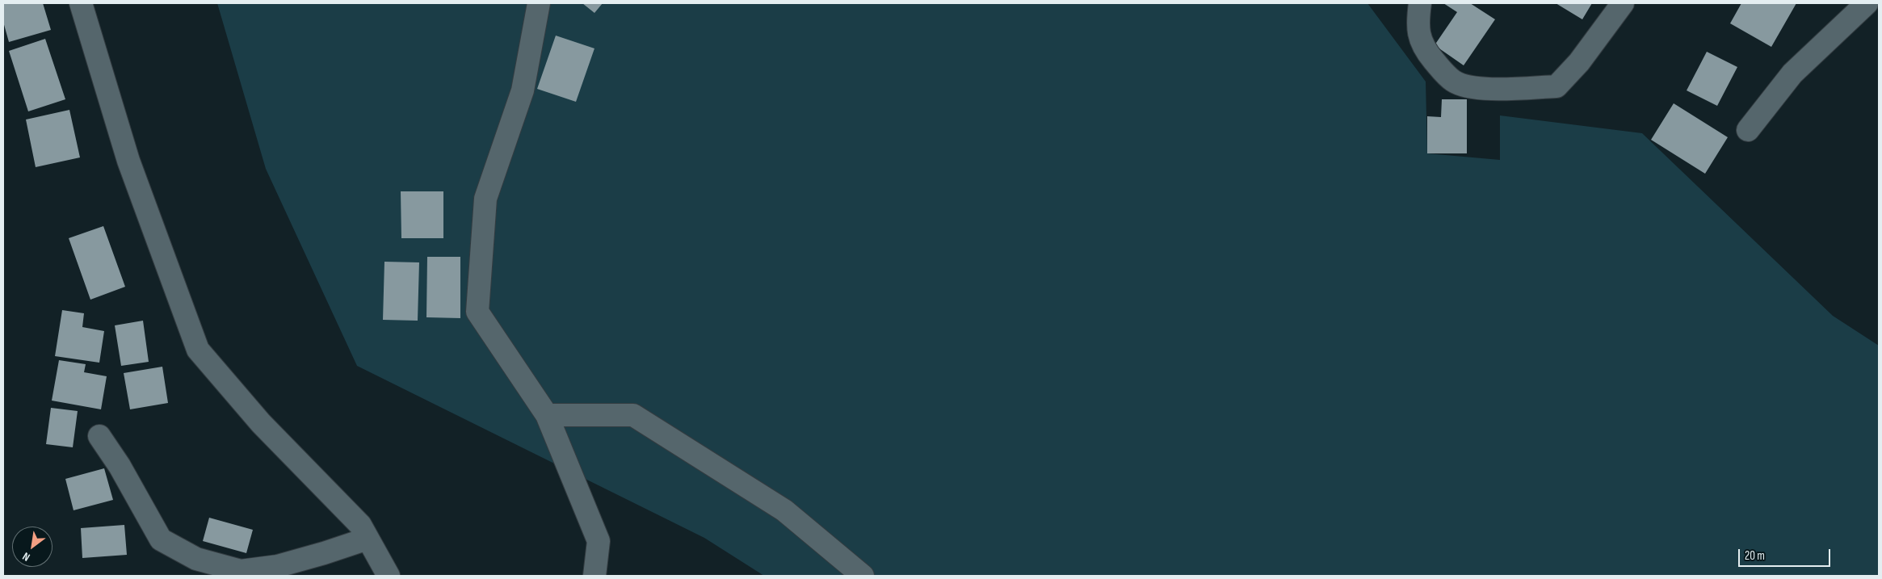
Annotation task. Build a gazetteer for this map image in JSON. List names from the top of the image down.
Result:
{
  "scale_bar": "20 m",
  "north": "bottom left"
}
